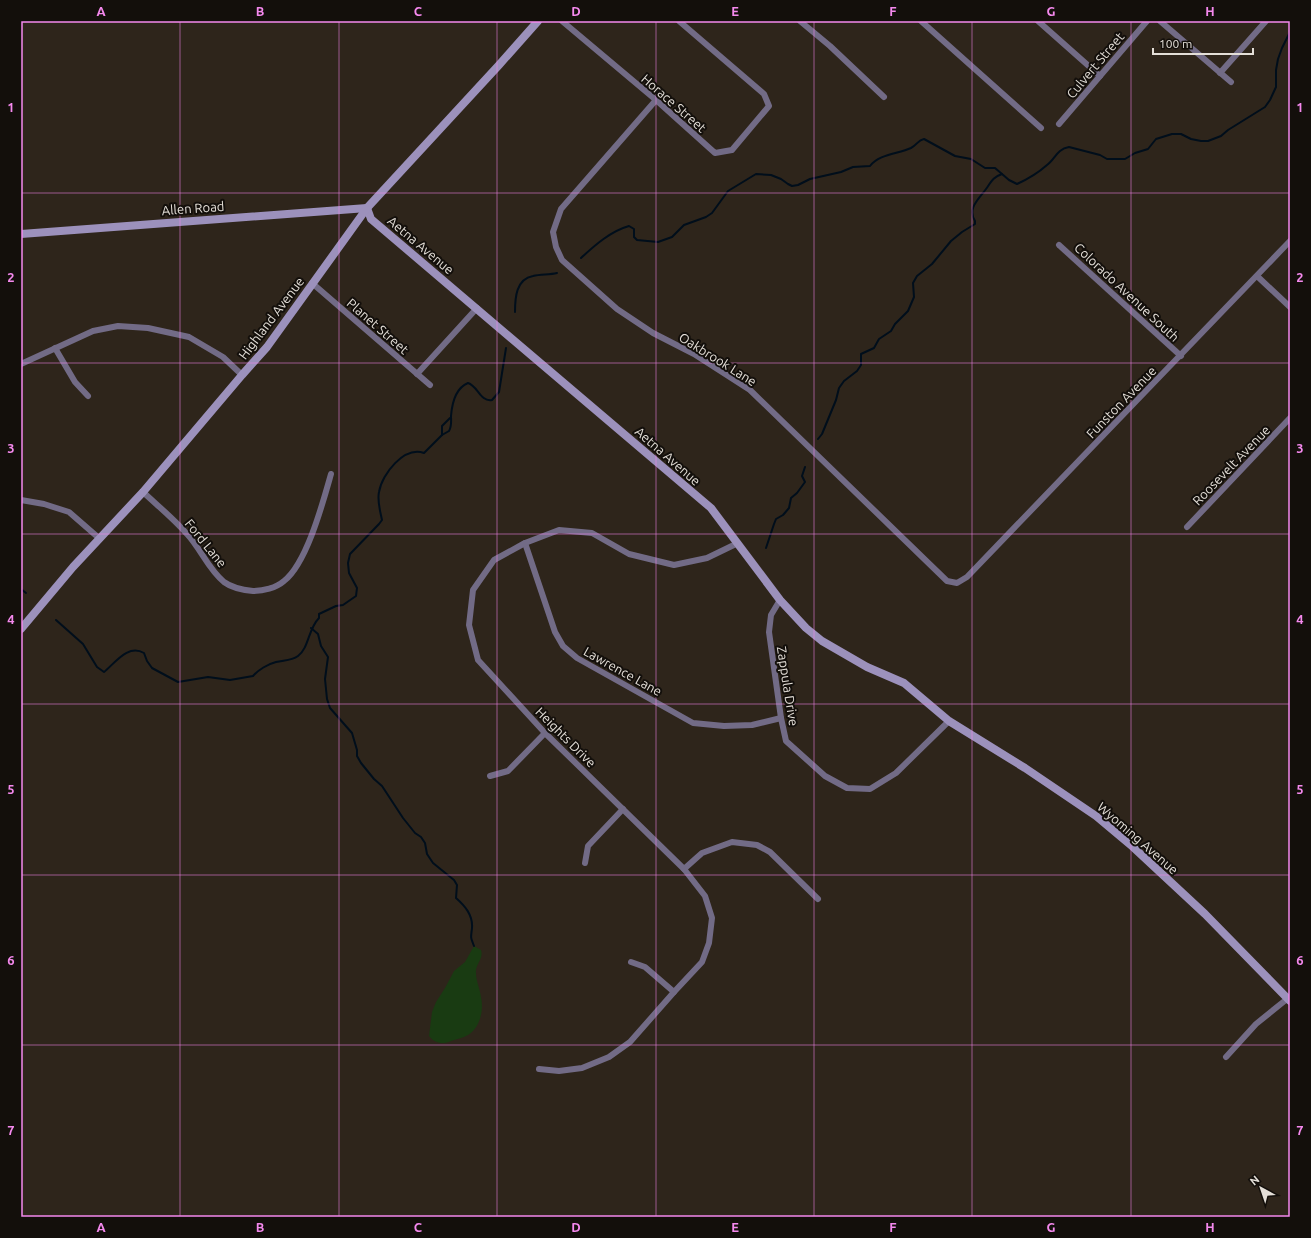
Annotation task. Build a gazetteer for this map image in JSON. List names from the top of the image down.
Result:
{
  "streets": {
    "street": [
      "Culvert Street",
      "Horace Street",
      "Allen Road",
      "Aetna Avenue",
      "Colorado Avenue South",
      "Highland Avenue",
      "Planet Street",
      "Oakbrook Lane",
      "Funston Avenue",
      "Roosevelt Avenue",
      "Ford Lane",
      "Lawrence Lane",
      "Zappula Drive",
      "Heights Drive",
      "Wyoming Avenue"
    ]
  },
  "crossings": [
    ["Horace Street", "Oakbrook Lane"],
    ["Allen Road", "Aetna Avenue"],
    ["Allen Road", "Highland Avenue"],
    ["Aetna Avenue", "Highland Avenue"],
    ["Aetna Avenue", "Zappula Drive"],
    ["Aetna Avenue", "Heights Drive"],
    ["Aetna Avenue", "Wyoming Avenue"],
    ["Colorado Avenue South", "Funston Avenue"],
    ["Highland Avenue", "Planet Street"],
    ["Highland Avenue", "Ford Lane"],
    ["Oakbrook Lane", "Funston Avenue"],
    ["Lawrence Lane", "Zappula Drive"],
    ["Lawrence Lane", "Heights Drive"],
    ["Zappula Drive", "Wyoming Avenue"]
  ],
  "scale_bar": "100 m",
  "north": "top left",
  "grid": {
    "columns": [
      "A",
      "B",
      "C",
      "D",
      "E",
      "F",
      "G",
      "H"
    ],
    "rows": [
      "1",
      "2",
      "3",
      "4",
      "5",
      "6",
      "7"
    ]
  }
}
